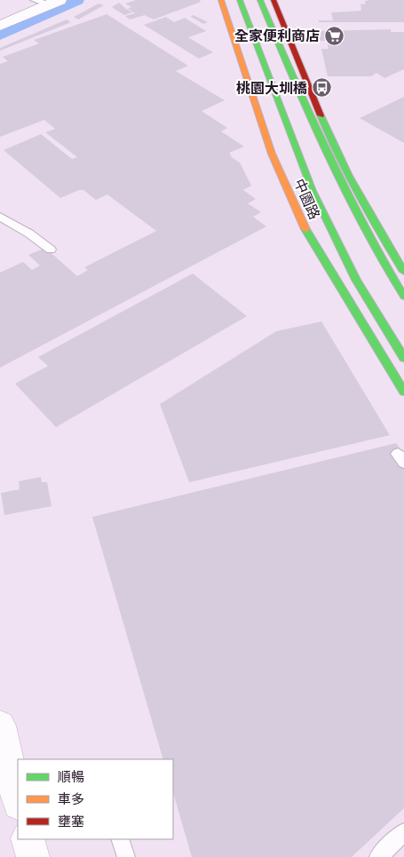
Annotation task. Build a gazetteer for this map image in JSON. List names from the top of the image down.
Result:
{
  "streets": {
    "main road": ["中園路"]
  },
  "places": {
    "supermarket": ["全家便利商店"],
    "bus stop": ["桃園大圳橋"]
  },
  "legend": ["順暢", "車多", "壅塞"]
}
